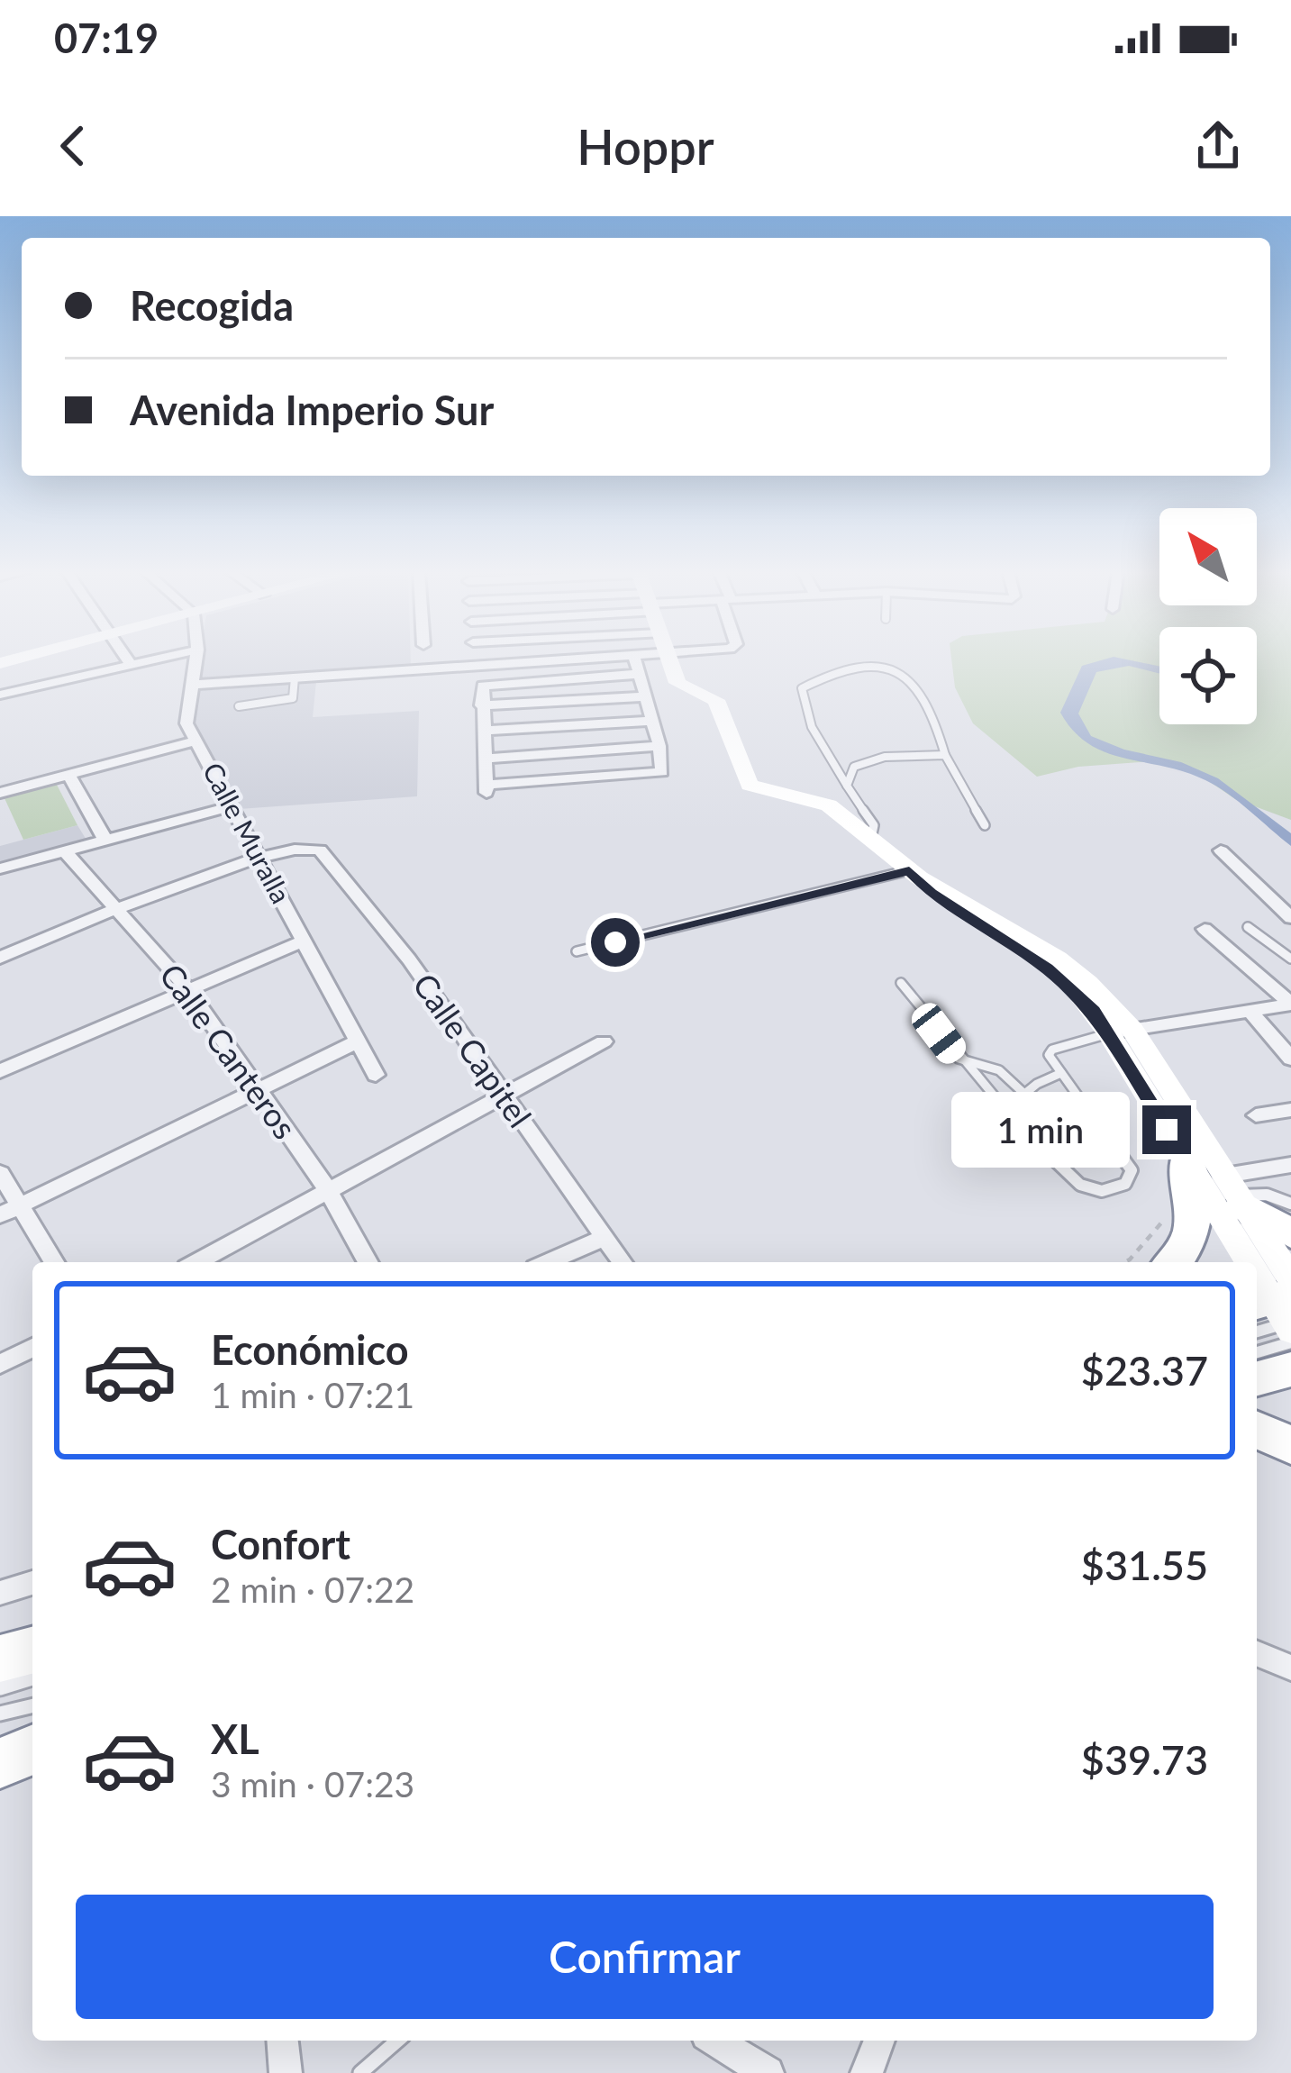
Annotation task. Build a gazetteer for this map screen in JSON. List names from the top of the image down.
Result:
{
  "streets": {
    "street": ["Calle Muralla", "Calle Capitel", "Calle Canteros"]
  },
  "crossings": [
    ["Calle Muralla", "Calle Capitel"]
  ],
  "north": "top left",
  "page": {
    "status": "07:19",
    "header": "Hoppr",
    "banner": ["Recogida", "Avenida Imperio Sur"],
    "bubble": "1 min",
    "list": [
      {
        "name": "Económico",
        "note": "1 min · 07:21",
        "value": "$23.37"
      },
      {
        "name": "Confort",
        "note": "2 min · 07:22",
        "value": "$31.55"
      },
      {
        "name": "XL",
        "note": "3 min · 07:23",
        "value": "$39.73"
      }
    ],
    "buttons": "Confirmar"
  }
}
